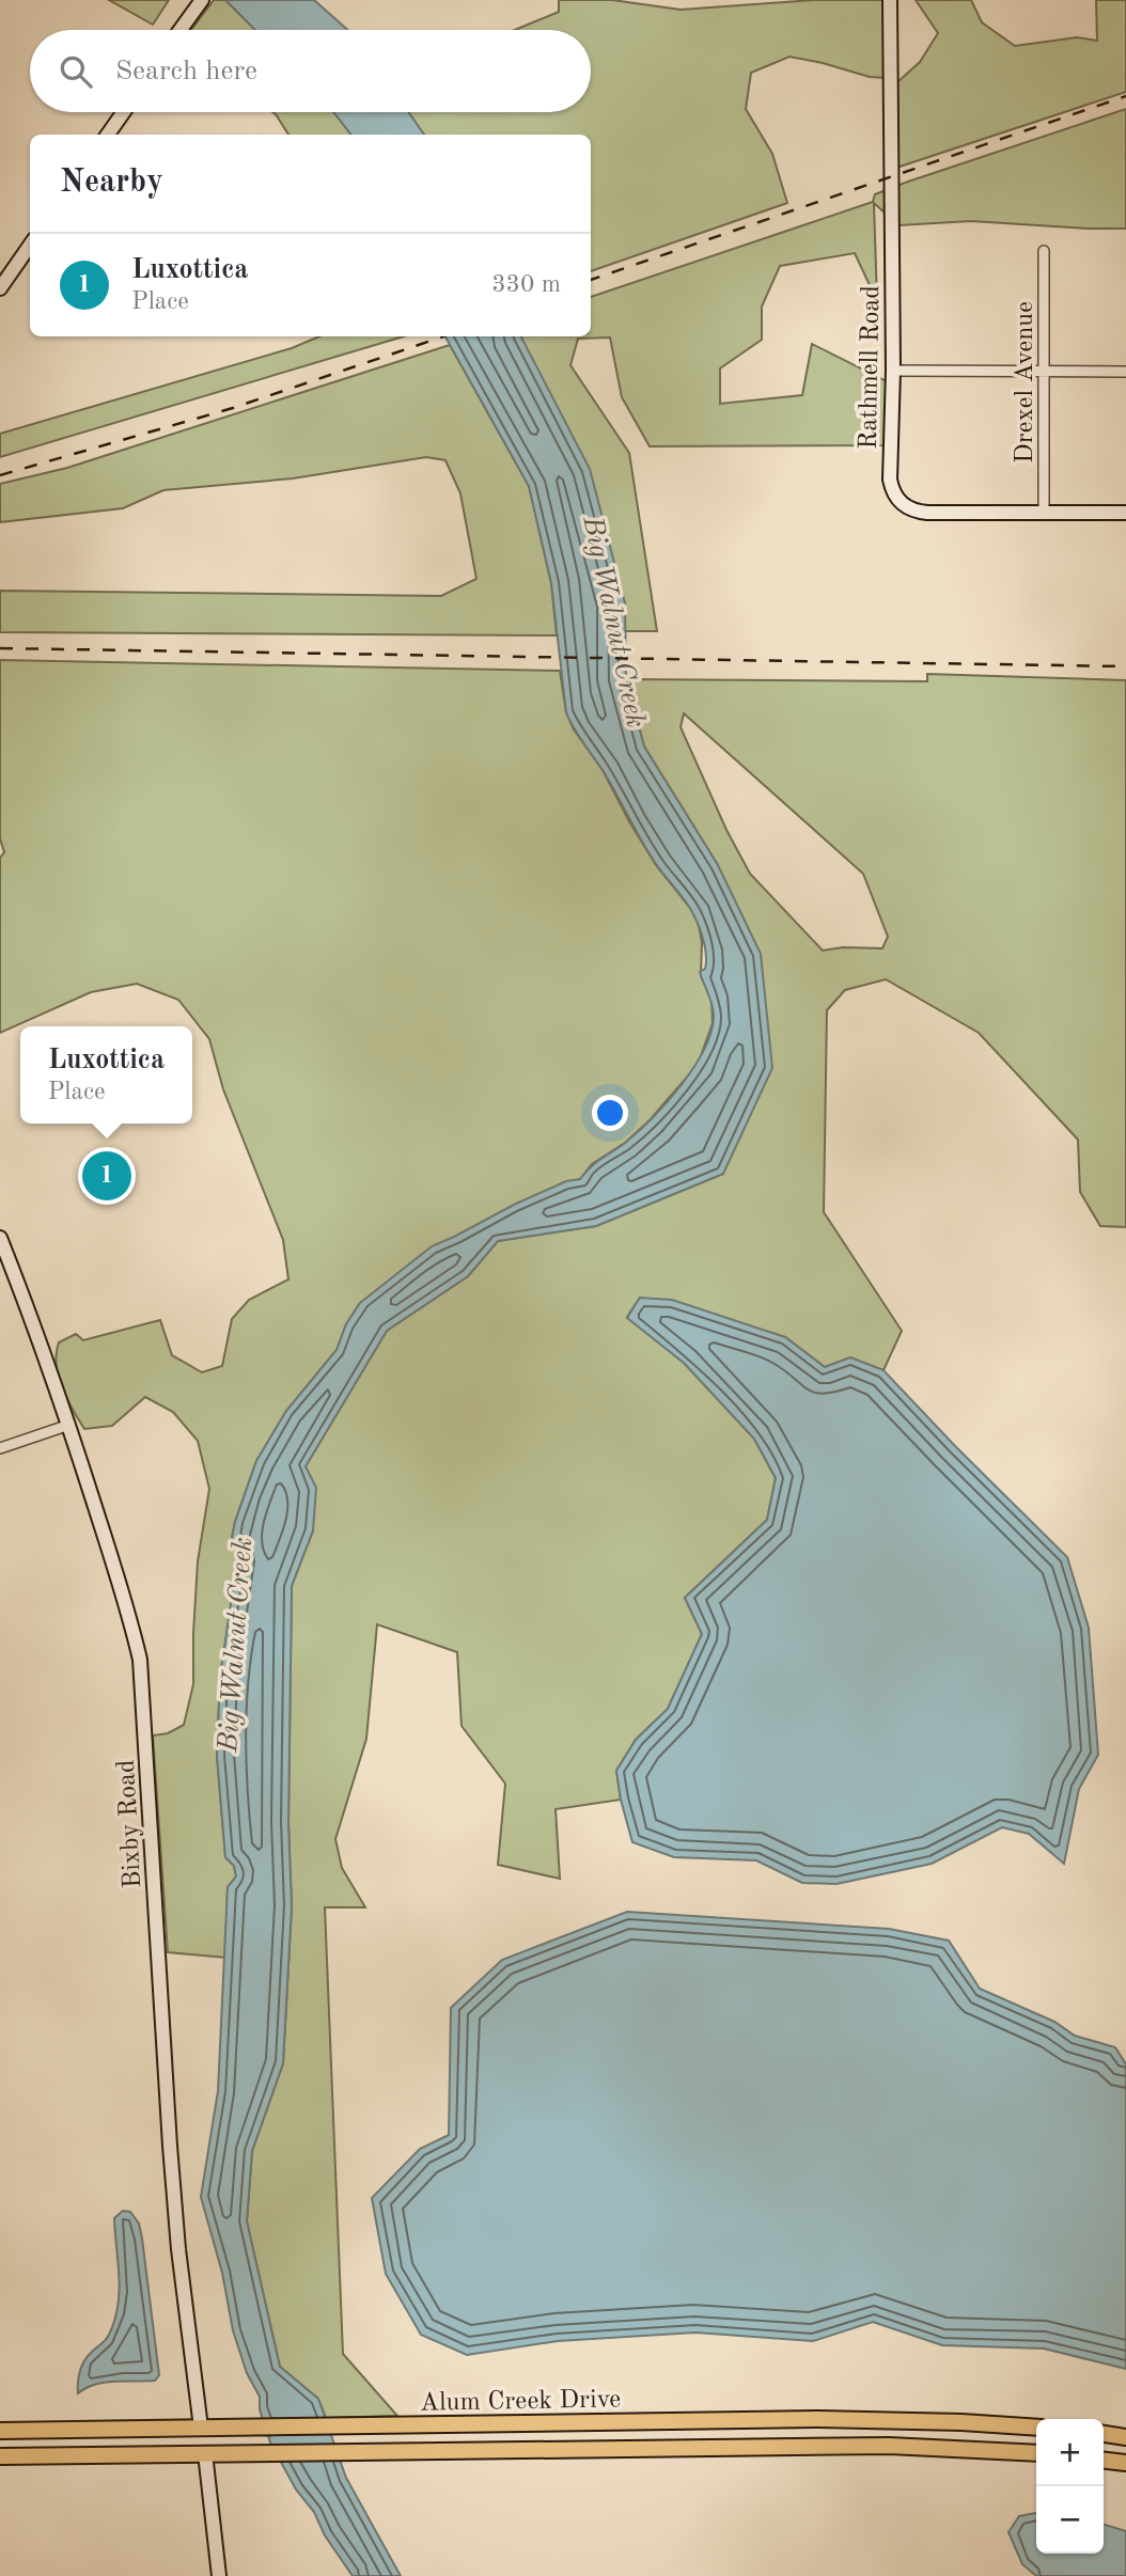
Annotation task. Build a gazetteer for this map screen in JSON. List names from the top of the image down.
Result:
{
  "streets": {
    "main road": ["Alum Creek Drive"],
    "street": ["Rathmell Road", "Drexel Avenue", "Bixby Road"]
  },
  "crossings": [
    ["Rathmell Road", "Drexel Avenue"],
    ["Bixby Road", "Alum Creek Drive"]
  ],
  "water": ["Big Walnut Creek"],
  "page": {
    "search": "Search here",
    "heading": "Nearby",
    "list": [
      {
        "mark": "1",
        "name": "Luxottica",
        "note": "Place",
        "value": "330 m"
      }
    ],
    "popup": ["Luxottica", "Place"],
    "pins": "1",
    "map_buttons": ["+", "−"]
  }
}
